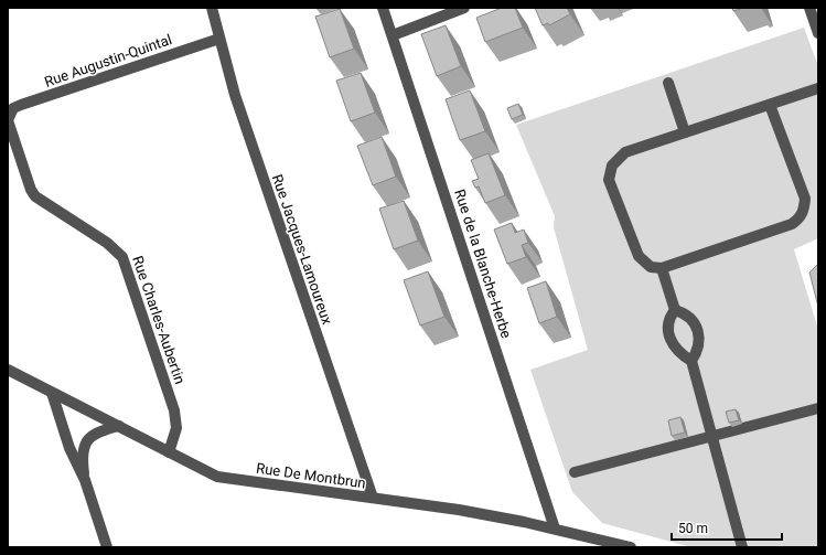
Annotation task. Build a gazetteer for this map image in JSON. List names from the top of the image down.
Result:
{
  "streets": {
    "street": [
      "Rue Augustin-Quintal",
      "Rue Jacques-Lamoureux",
      "Rue de la Blanche-Herbe",
      "Rue Charles-Aubertin",
      "Rue De Montbrun"
    ]
  },
  "crossings": [
    ["Rue Augustin-Quintal", "Rue Jacques-Lamoureux"],
    ["Rue Augustin-Quintal", "Rue Charles-Aubertin"],
    ["Rue Jacques-Lamoureux", "Rue De Montbrun"],
    ["Rue de la Blanche-Herbe", "Rue De Montbrun"],
    ["Rue Charles-Aubertin", "Rue De Montbrun"]
  ],
  "scale_bar": "50 m"
}
